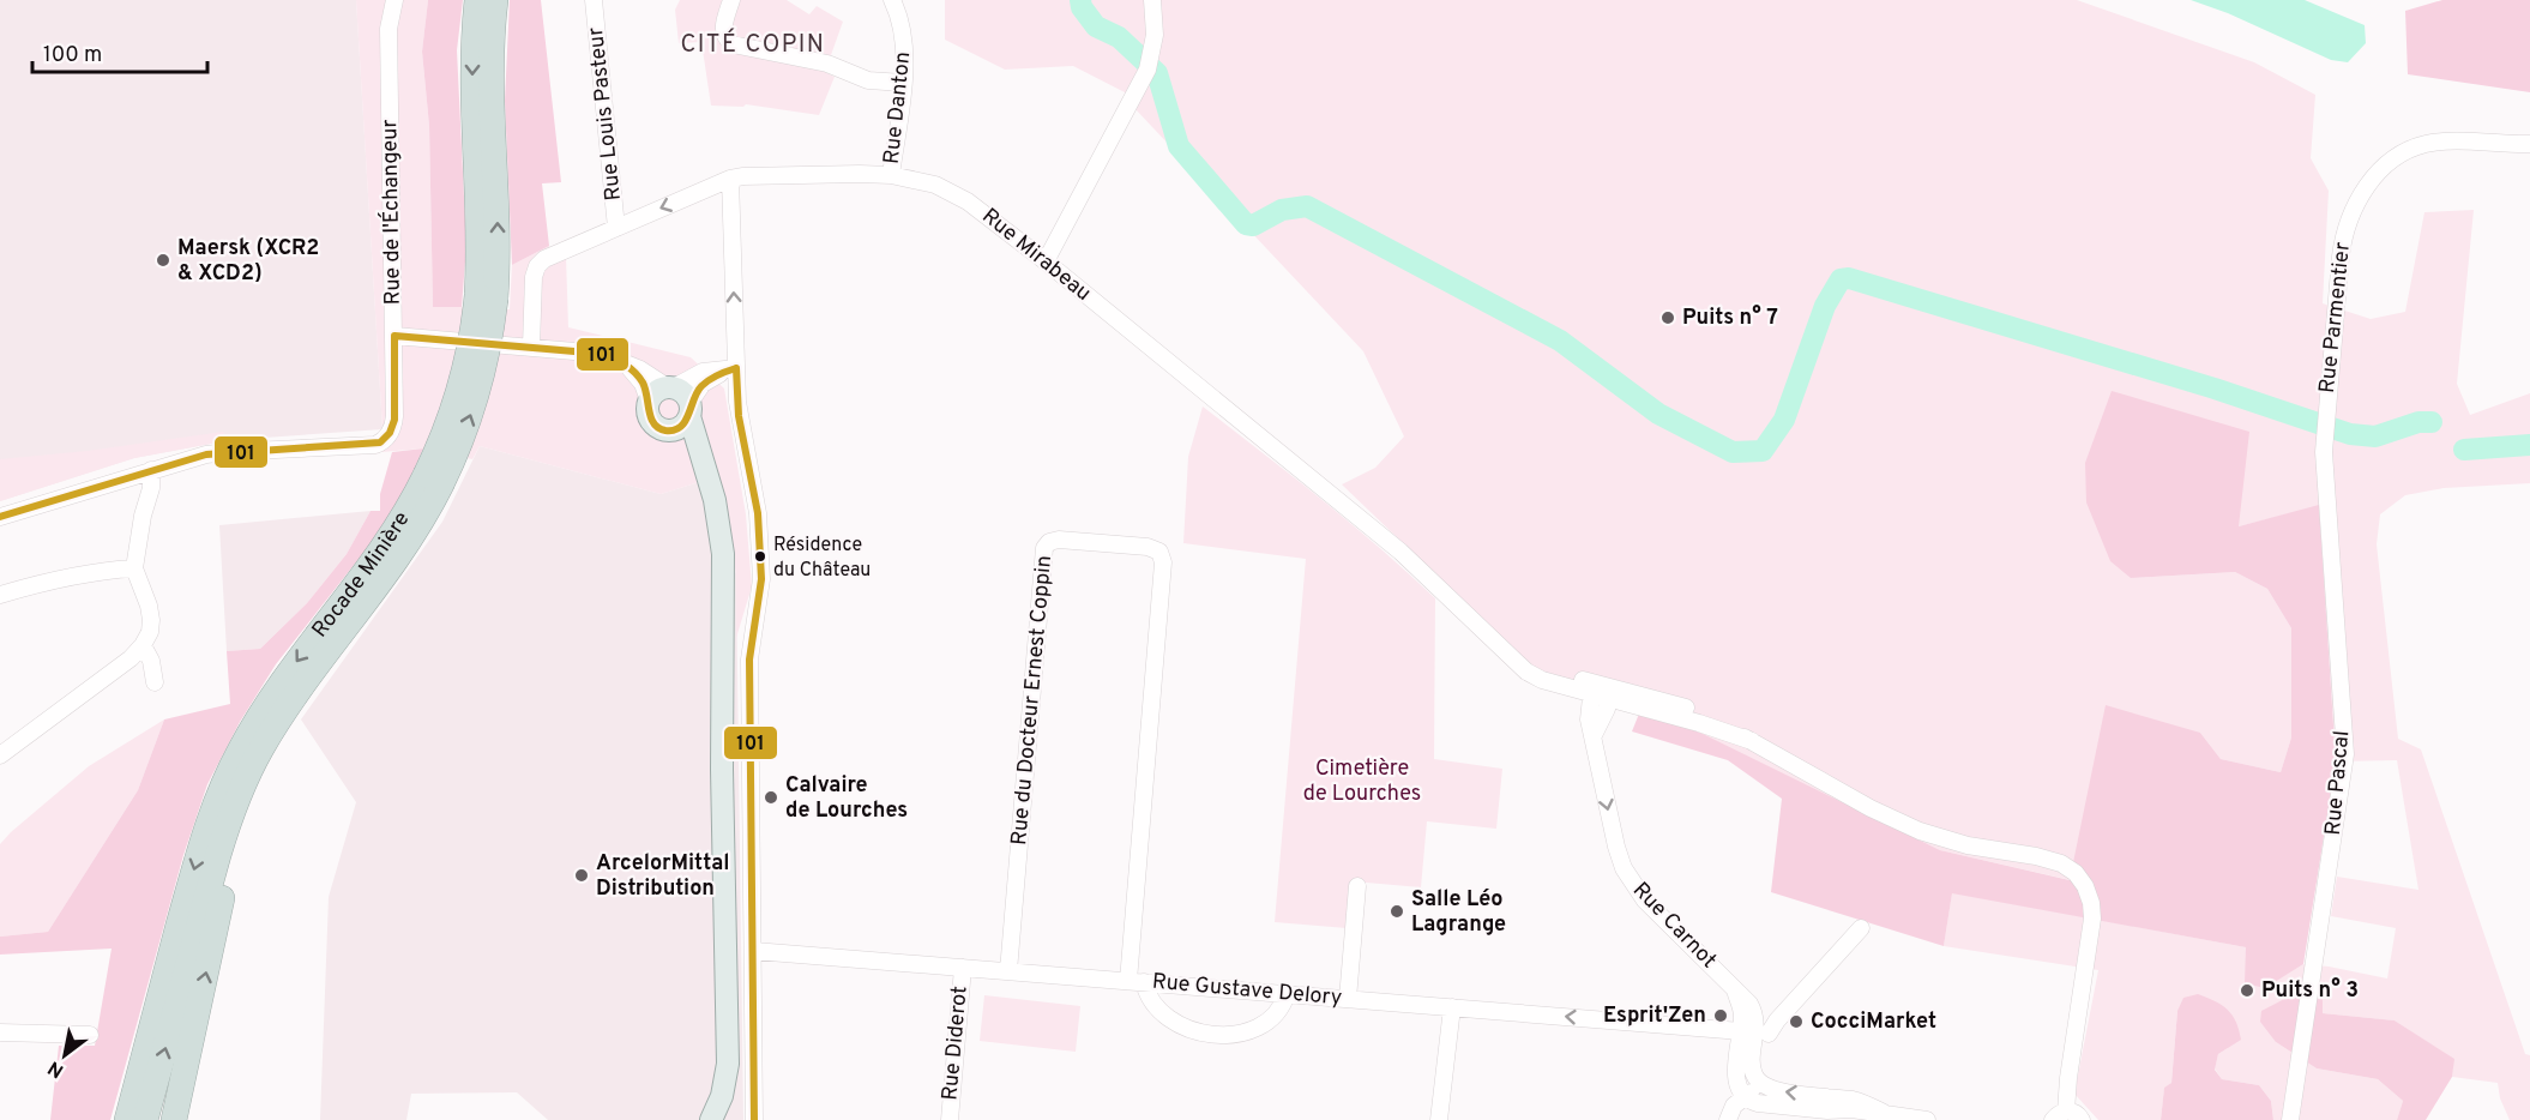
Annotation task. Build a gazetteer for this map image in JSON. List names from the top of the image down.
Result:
{
  "streets": {
    "highway": ["Rocade Minière"],
    "street": [
      "Rue Danton",
      "Rue Louis Pasteur",
      "Rue de l'Échangeur",
      "Rue Mirabeau",
      "Rue Parmentier",
      "Rue du Docteur Ernest Coppin",
      "Rue Pascal",
      "Rue Carnot",
      "Rue Gustave Delory",
      "Rue Diderot"
    ]
  },
  "crossings": [
    ["Rue Danton", "Rue Mirabeau"],
    ["Rue Louis Pasteur", "Rue Mirabeau"],
    ["Rue Mirabeau", "Rue Carnot"],
    ["Rue Parmentier", "Rue Pascal"],
    ["Rue du Docteur Ernest Coppin", "Rue Gustave Delory"],
    ["Rue Carnot", "Rue Gustave Delory"],
    ["Rue Gustave Delory", "Rue Diderot"]
  ],
  "one_way": ["Rue Carnot"],
  "districts": ["CITÉ COPIN"],
  "parks": ["Cimetière de Lourches"],
  "places": [
    "Maersk (XCR2 & XCD2)",
    "Puits n° 7",
    "Résidence du Château",
    "Calvaire de Lourches",
    "ArcelorMittal Distribution",
    "Salle Léo Lagrange",
    "Puits n° 3",
    "Esprit'Zen",
    "CocciMarket"
  ],
  "lines": ["transit line 101"],
  "scale_bar": "100 m",
  "north": "bottom left"
}
